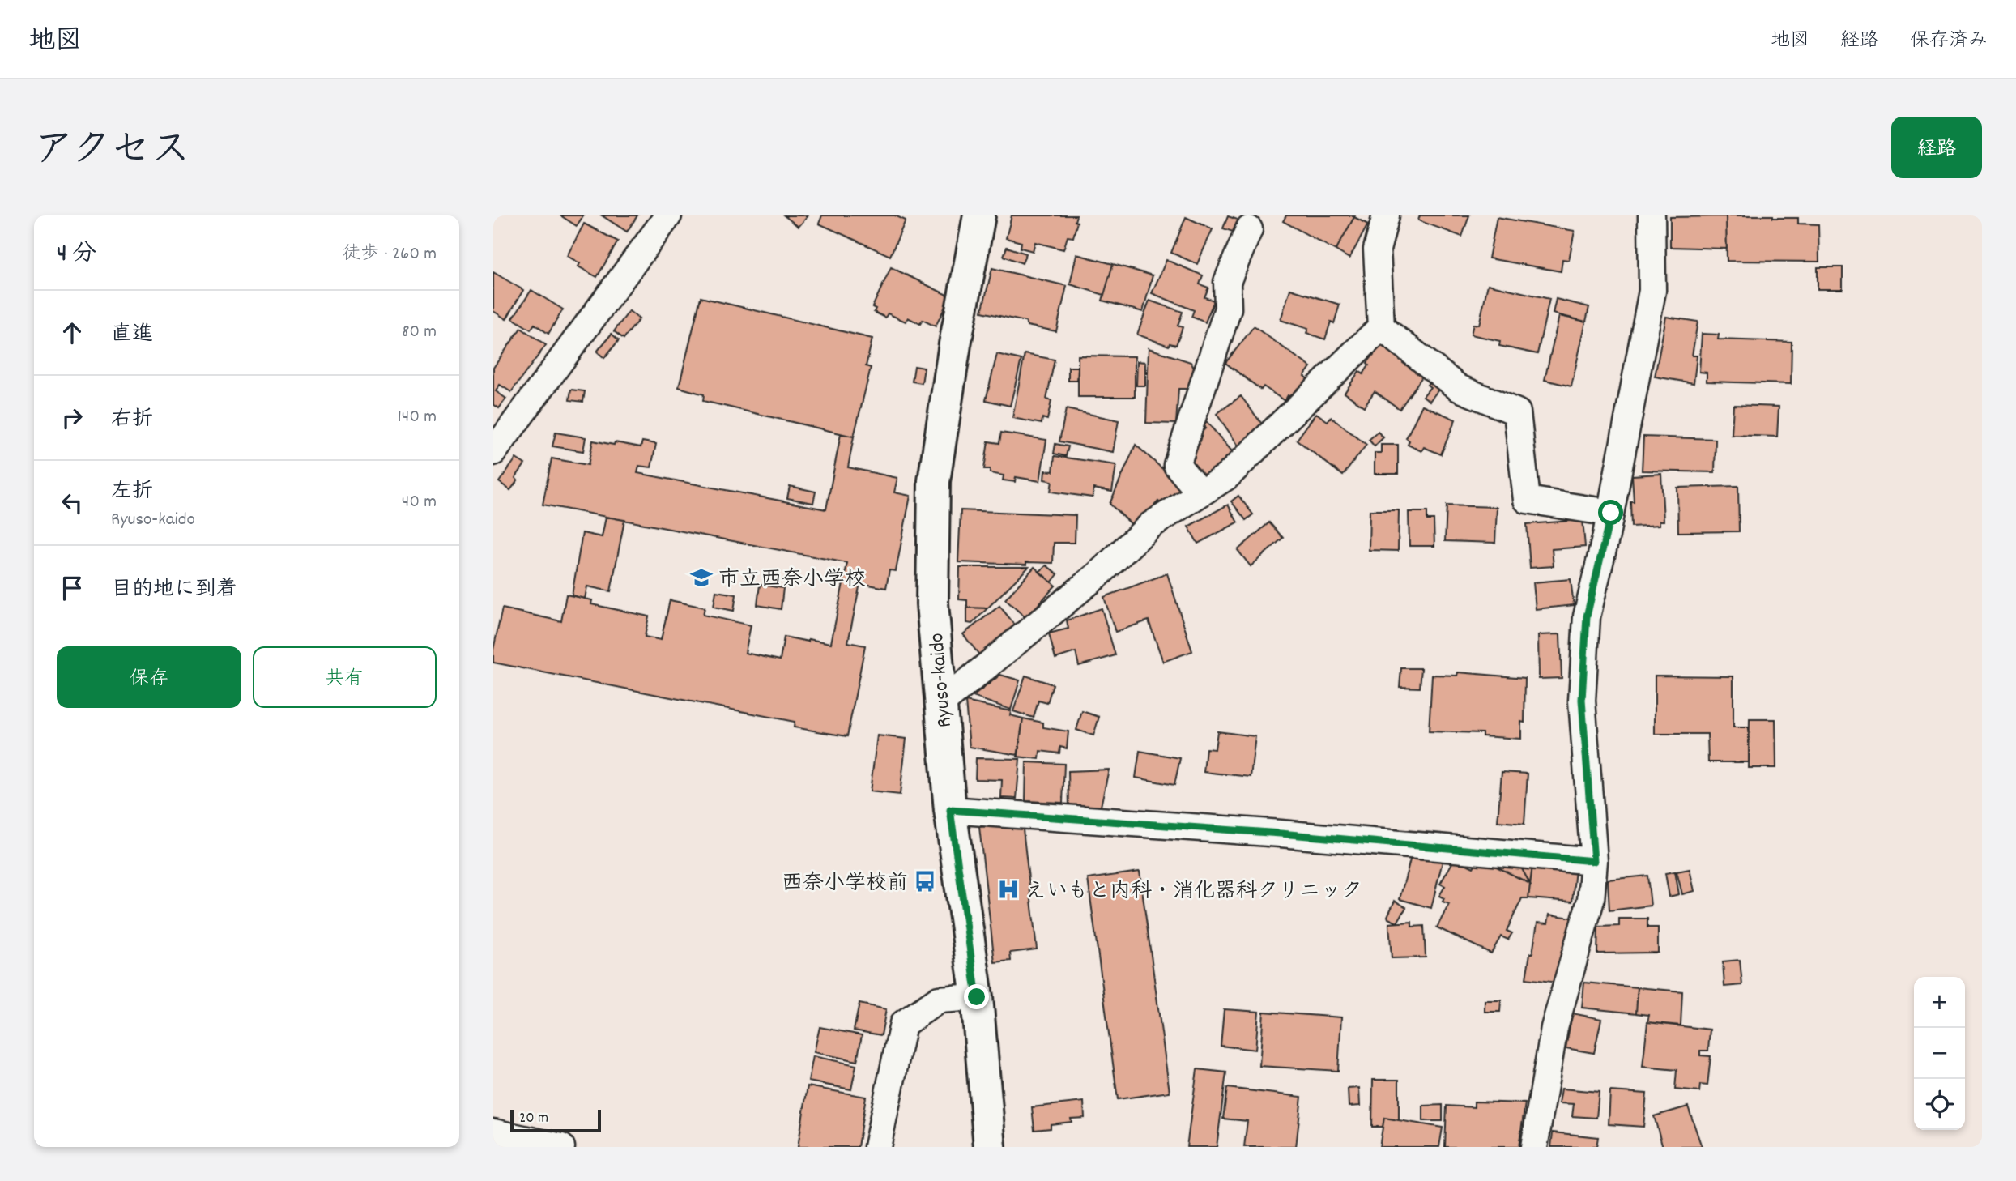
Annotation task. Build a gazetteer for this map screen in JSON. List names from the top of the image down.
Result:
{
  "streets": {
    "main road": ["Ryuso-kaido"]
  },
  "places": {
    "school or university": ["市立西奈小学校"],
    "bus stop": ["西奈小学校前"],
    "hospital": ["えいもと内科・消化器科クリニック"]
  },
  "scale_bar": "20 m",
  "page": {
    "header": "地図",
    "nav": ["地図", "経路", "保存済み"],
    "title": "アクセス",
    "buttons": [
      "経路",
      ["保存", "共有"]
    ],
    "heading": ["4 分", "徒歩 · 260 m"],
    "list": [
      ["直進", "80 m"],
      ["右折", "140 m"],
      ["左折", "Ryuso-kaido", "40 m"],
      "目的地に到着"
    ],
    "map_buttons": ["+", "−"],
    "scale": "20 m"
  }
}
